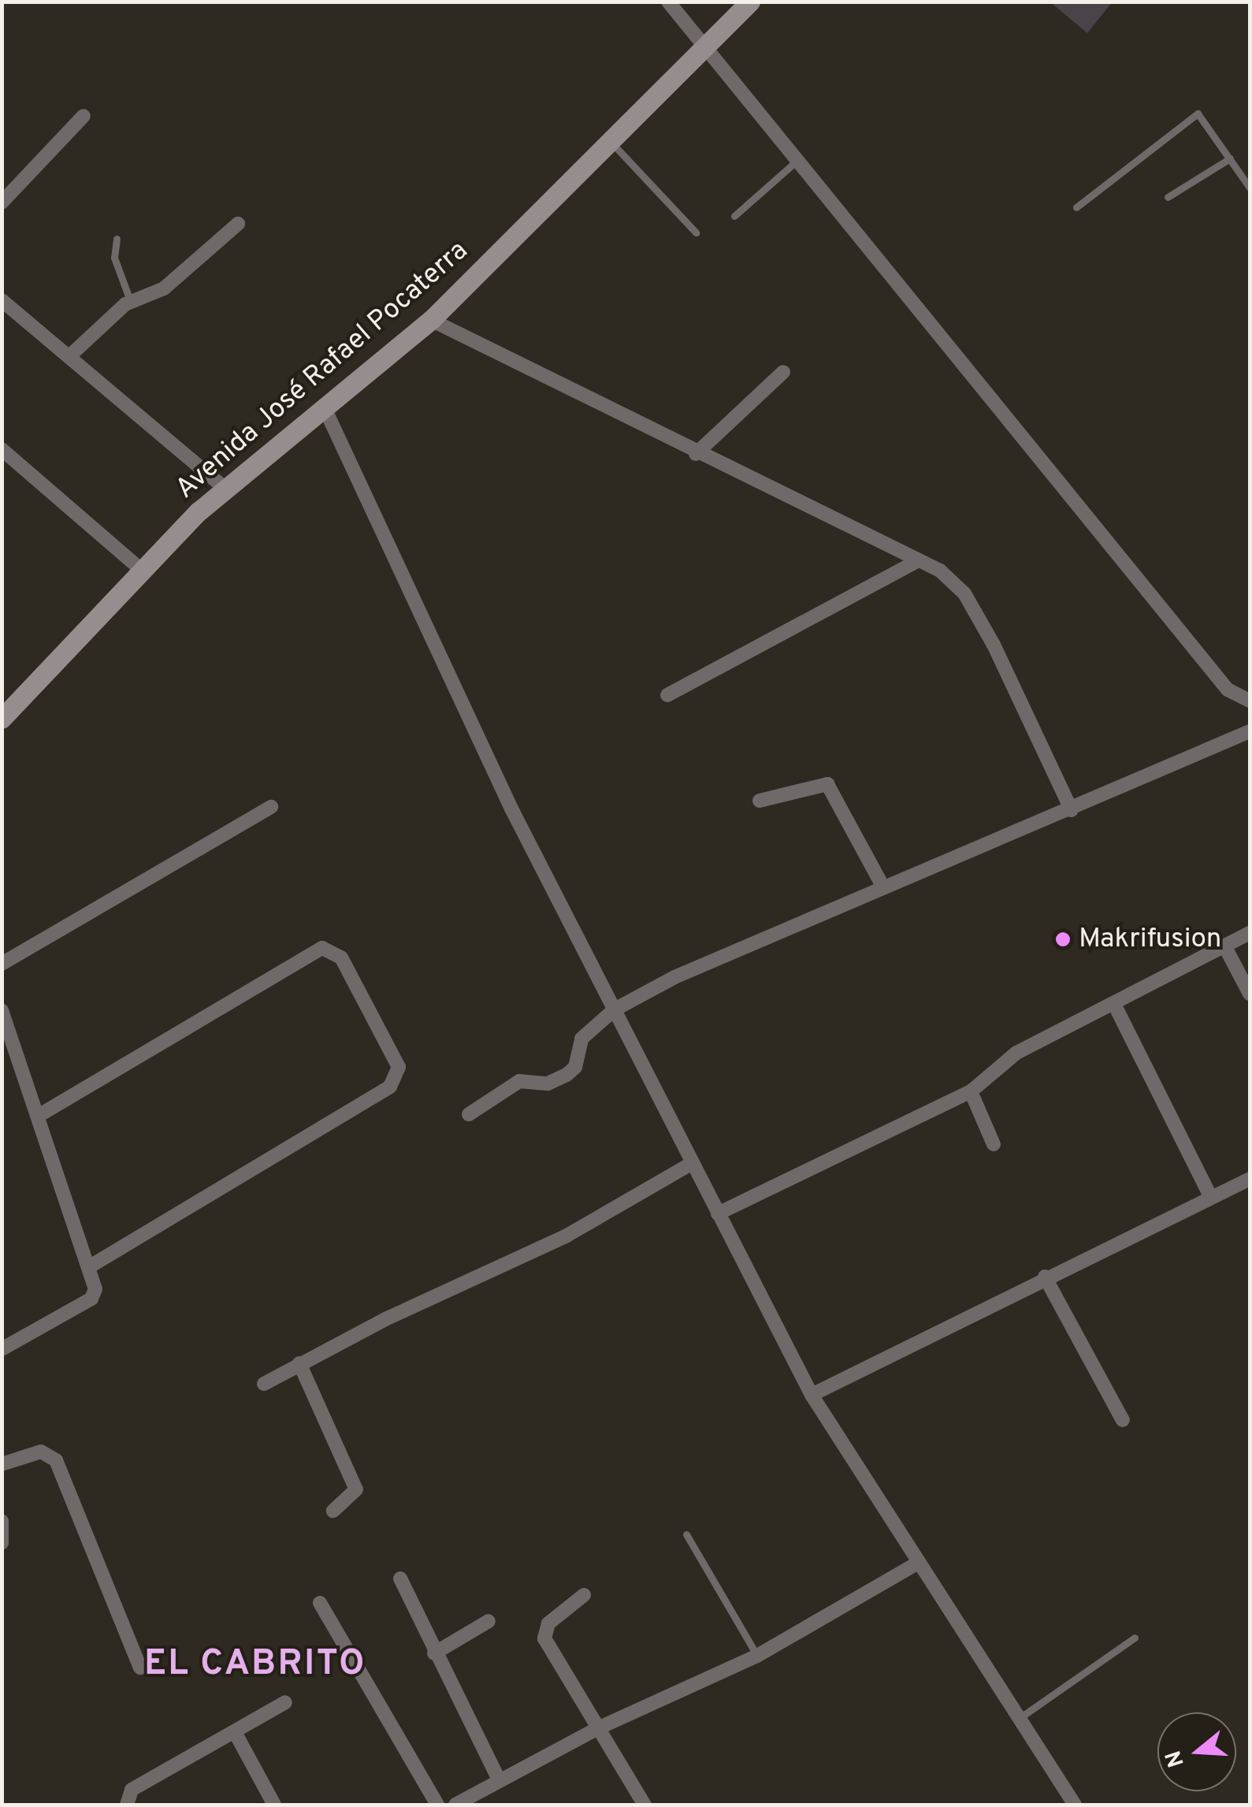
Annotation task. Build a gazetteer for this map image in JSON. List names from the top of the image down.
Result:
{
  "streets": {
    "street": ["Avenida José Rafael Pocaterra"]
  },
  "districts": ["EL CABRITO"],
  "places": ["Makrifusion"],
  "north": "left"
}
